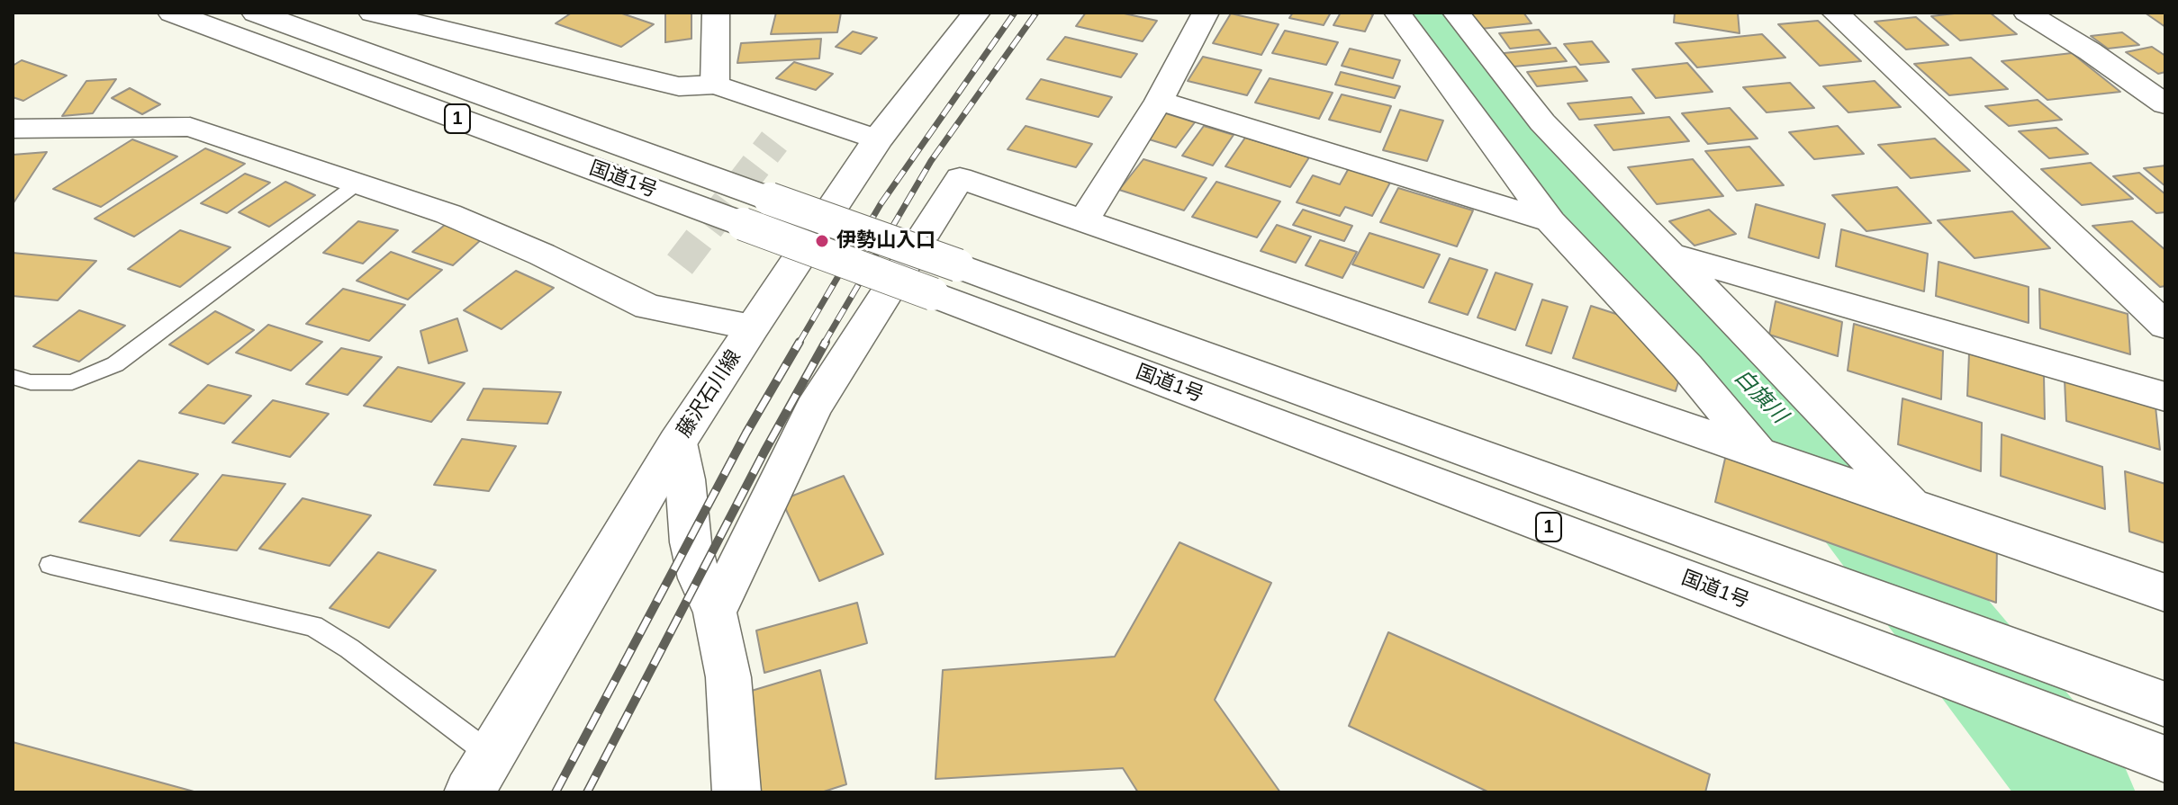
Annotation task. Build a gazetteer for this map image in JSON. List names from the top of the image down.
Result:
{
  "streets": {
    "main road": ["1", "国道1号", "藤沢石川線"]
  },
  "water": ["白旗川"],
  "places": ["伊勢山入口"]
}
